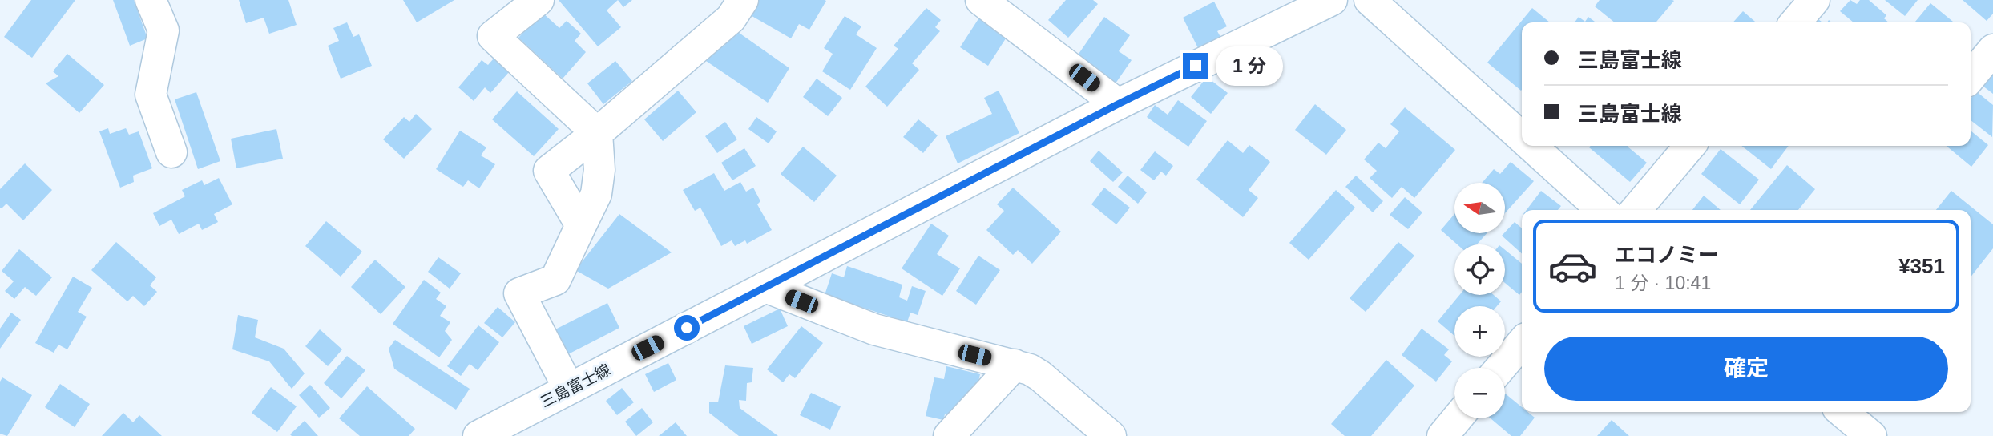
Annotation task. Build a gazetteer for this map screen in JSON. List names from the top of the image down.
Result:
{
  "streets": {
    "street": ["三島富士線"]
  },
  "north": "left",
  "page": {
    "banner": ["三島富士線", "三島富士線"],
    "bubble": "1 分",
    "map_buttons": ["+", "−"],
    "list": [
      {
        "name": "エコノミー",
        "note": "1 分 · 10:41",
        "value": "¥351"
      }
    ],
    "buttons": "確定"
  }
}
